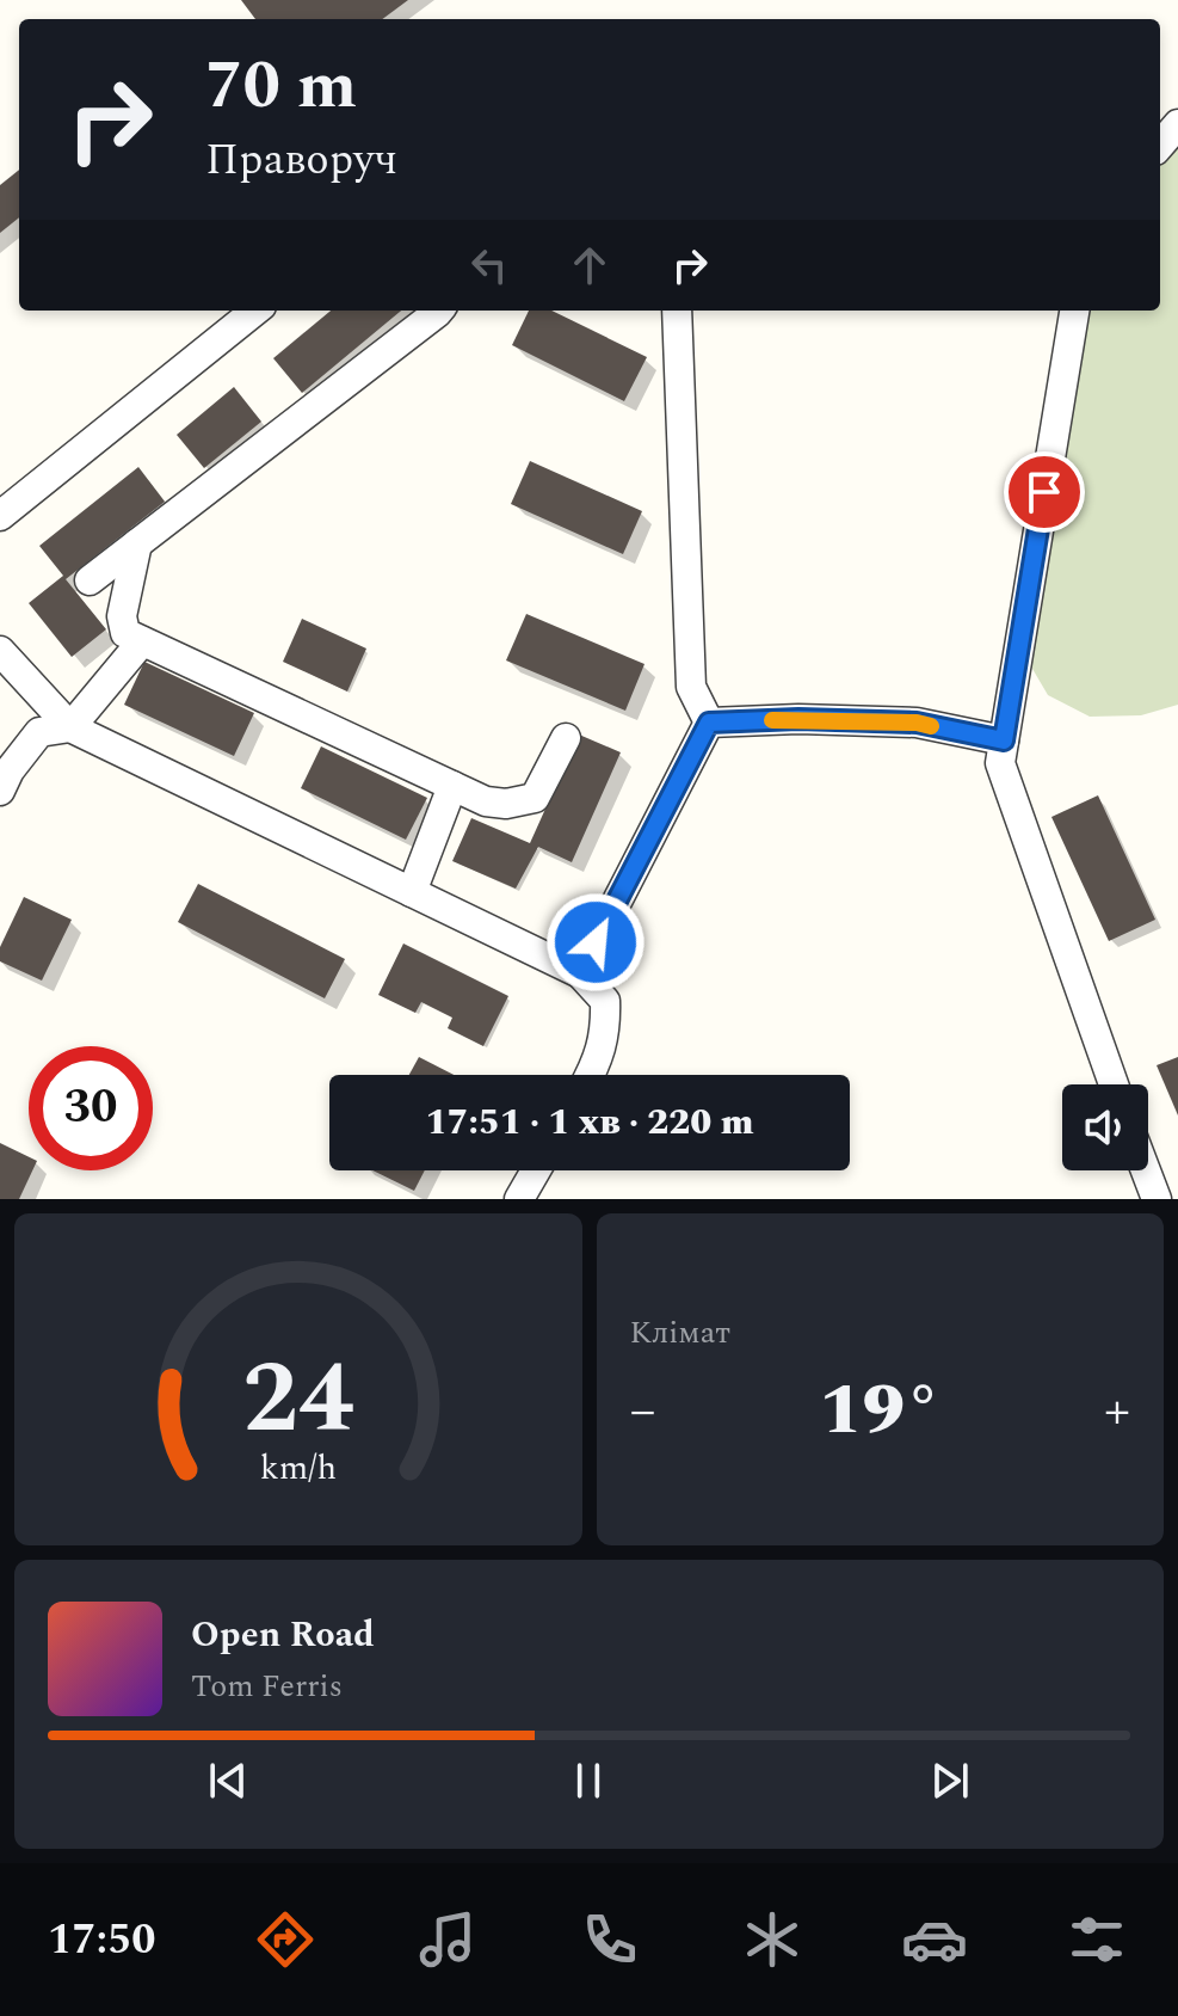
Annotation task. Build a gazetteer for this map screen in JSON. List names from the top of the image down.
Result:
{
  "page": {
    "turn": ["70 m", "Праворуч"],
    "limit": "30",
    "trip": "17:51 · 1 хв · 220 m",
    "tile": "Клімат",
    "heat": ["−", "19°", "+"],
    "song": ["Open Road", "Tom Ferris"],
    "tabs": "17:50",
    "gauge": ["24", "km/h"]
  }
}
